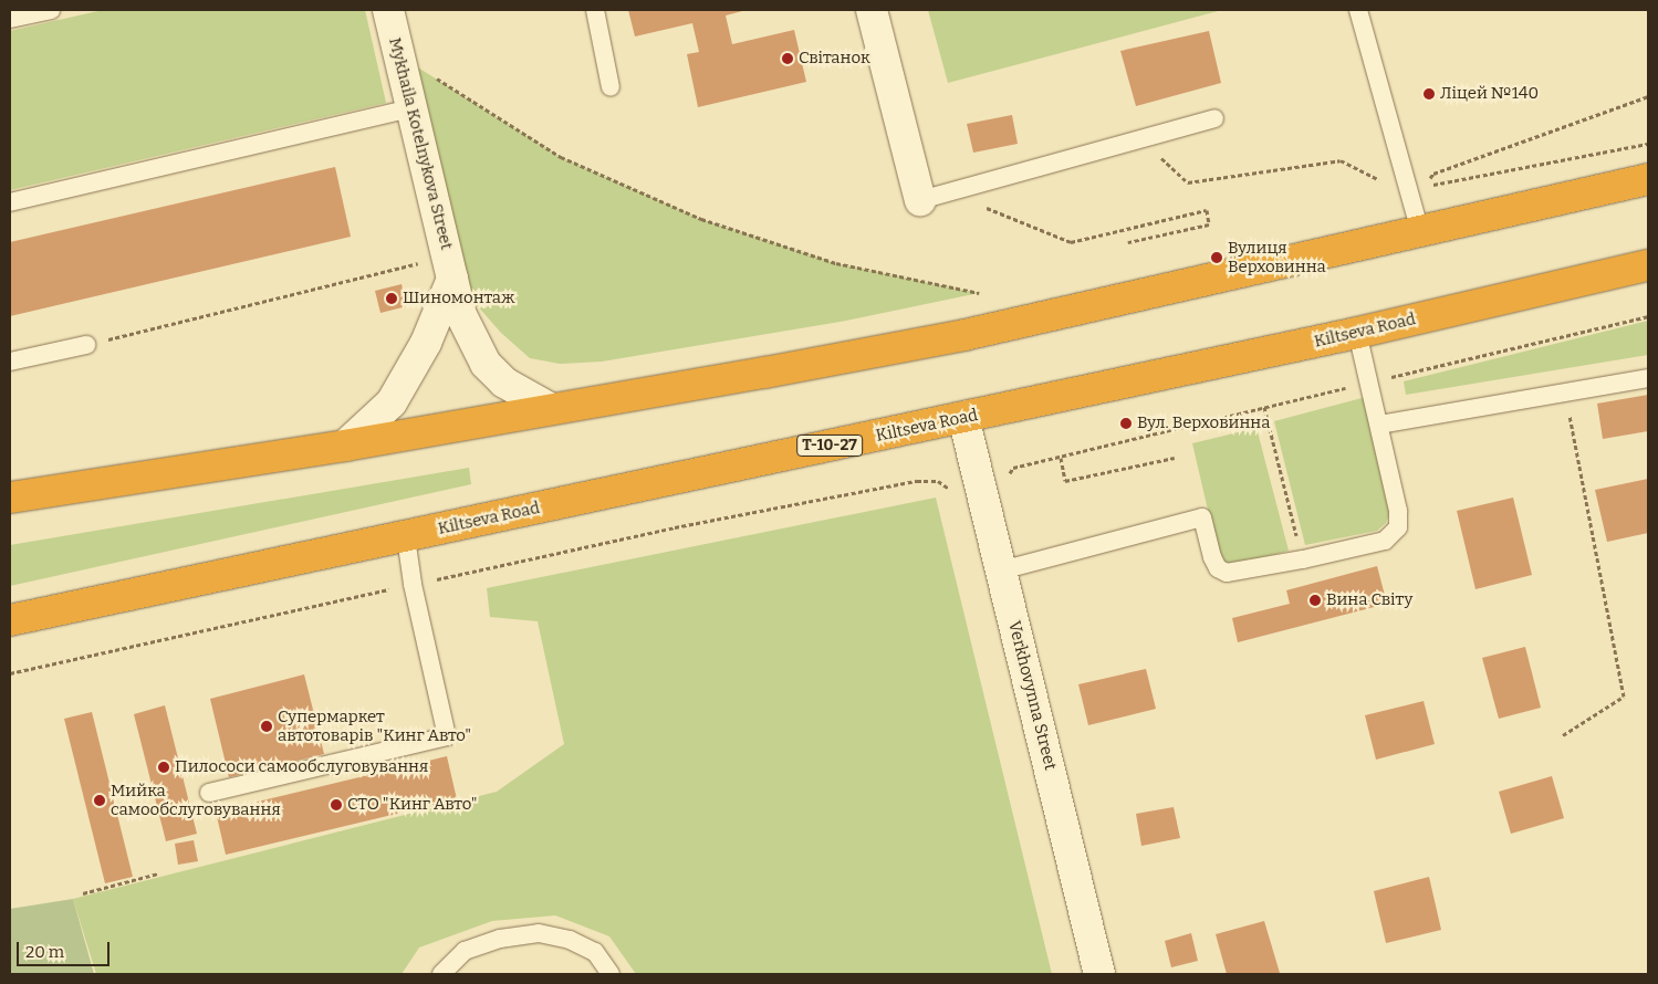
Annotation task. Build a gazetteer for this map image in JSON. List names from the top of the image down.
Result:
{
  "streets": {
    "highway": ["Kiltseva Road", "Т-10-27"],
    "street": ["Mykhaila Kotelnykova Street", "Verkhovynna Street"]
  },
  "crossings": [
    ["Kiltseva Road", "Verkhovynna Street"]
  ],
  "places": [
    "Світанок",
    "Ліцей №140",
    "Вулиця Верховинна",
    "Шиномонтаж",
    "Вул. Верховинна",
    "Вина Світу",
    "Супермаркет автотоварів \"Кинг Авто\"",
    "Пилососи самообслуговування",
    "Мийка самообслуговування",
    "СТО \"Кинг Авто\""
  ],
  "scale_bar": "20 m"
}
